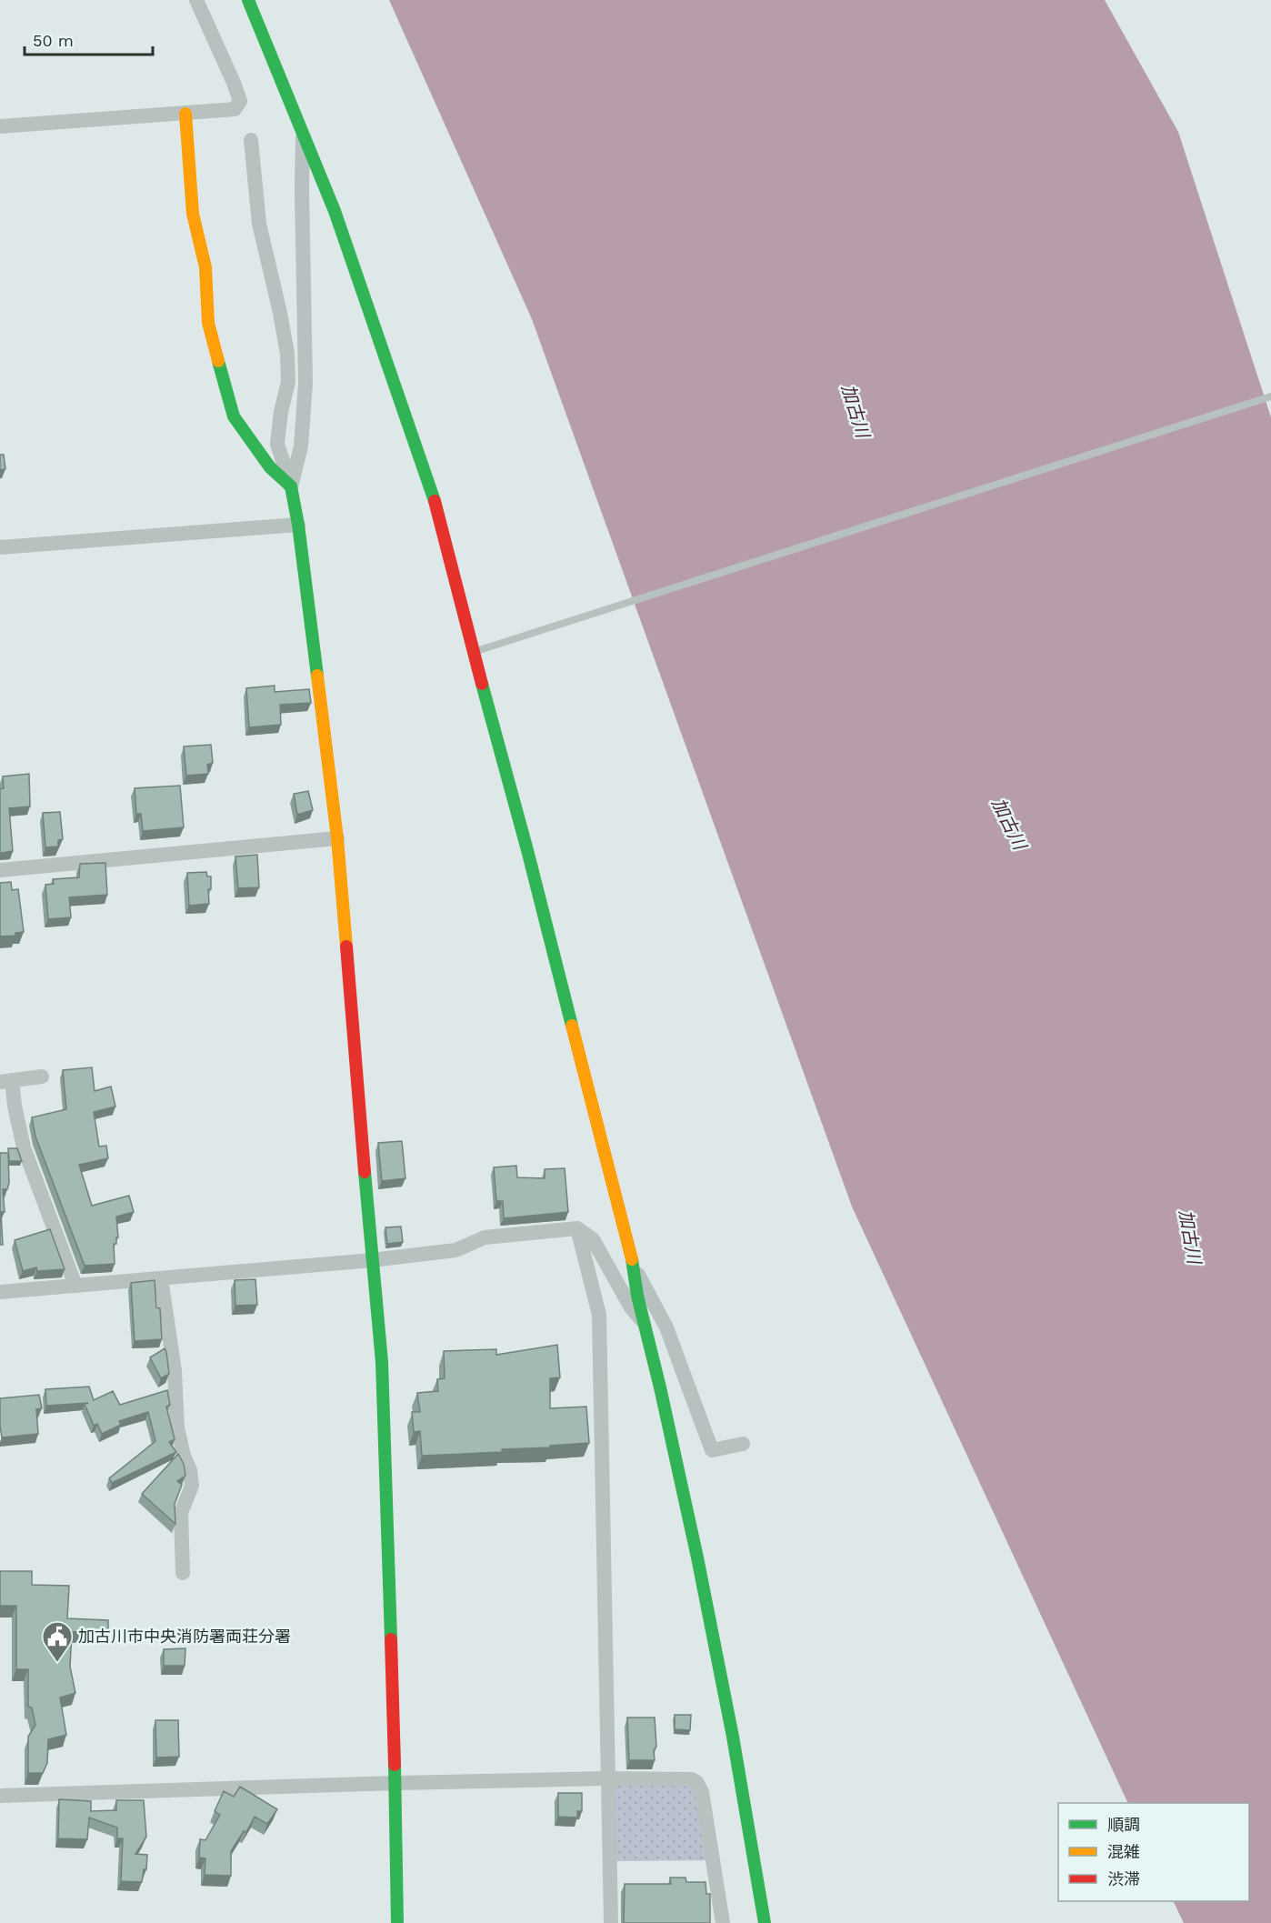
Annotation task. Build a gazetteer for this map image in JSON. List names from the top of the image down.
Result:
{
  "water": ["加古川"],
  "places": {
    "public building": ["加古川市中央消防署両荘分署"]
  },
  "legend": ["順調", "混雑", "渋滞"],
  "scale_bar": "50 m"
}
